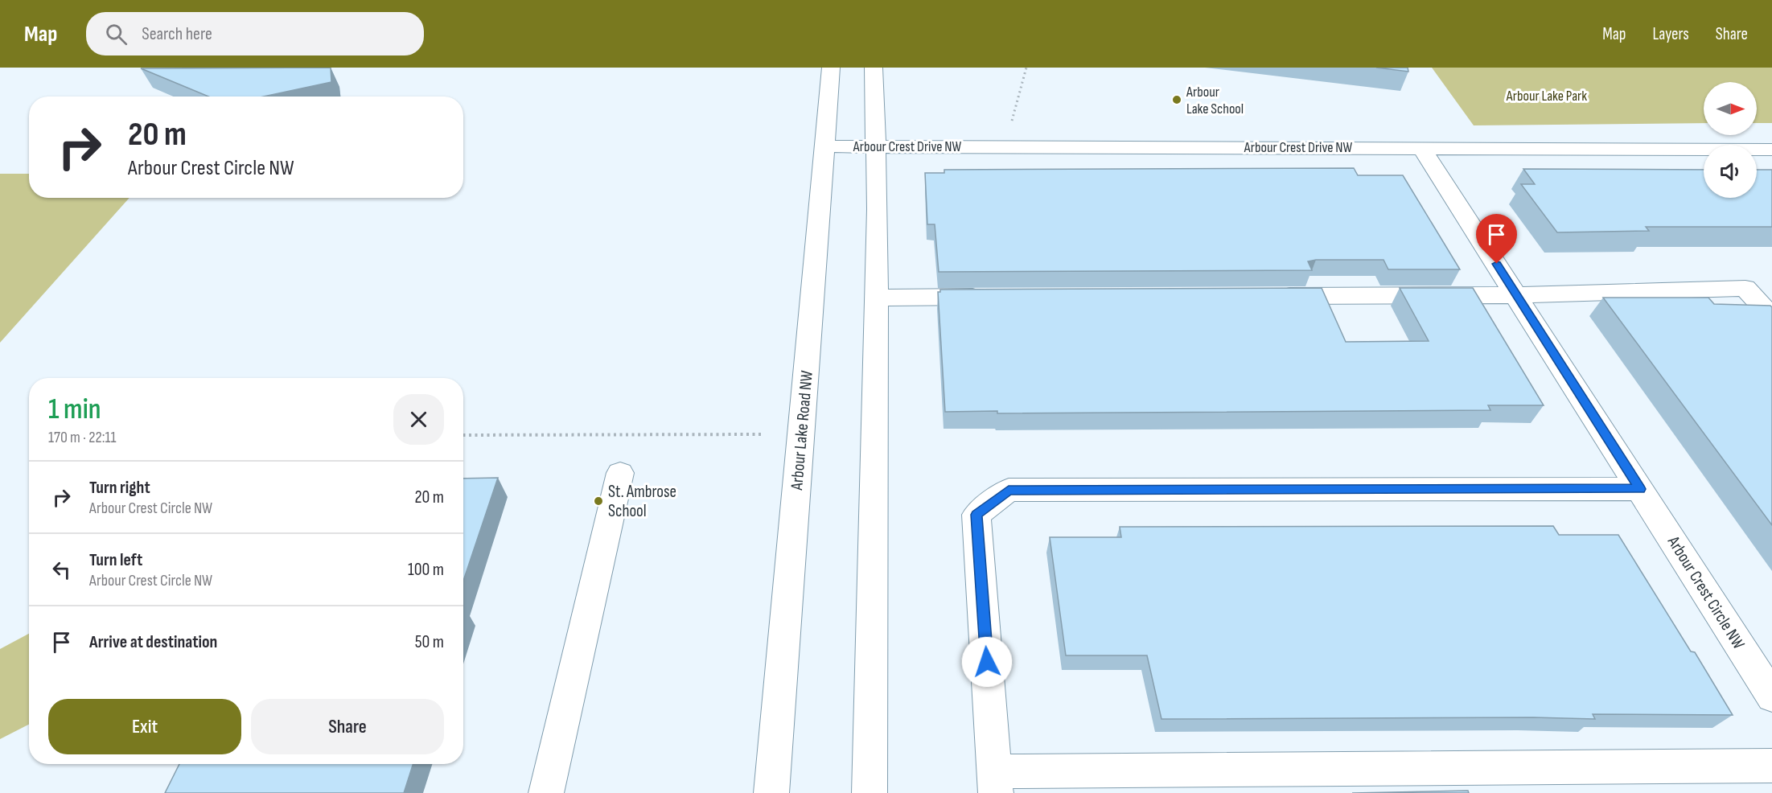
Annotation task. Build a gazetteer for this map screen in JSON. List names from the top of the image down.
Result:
{
  "streets": {
    "street": ["Arbour Crest Drive NW", "Arbour Lake Road NW", "Arbour Crest Circle NW"]
  },
  "crossings": [
    ["Arbour Crest Drive NW", "Arbour Lake Road NW"],
    ["Arbour Crest Drive NW", "Arbour Crest Circle NW"]
  ],
  "parks": ["Arbour Lake Park"],
  "places": ["Arbour Lake School", "St. Ambrose School"],
  "north": "right",
  "page": {
    "header": "Map",
    "search": "Search here",
    "nav": ["Map", "Layers", "Share"],
    "turn": ["20 m", "Arbour Crest Circle NW"],
    "heading": ["1 min", "170 m · 22:11"],
    "list": [
      {
        "name": "Turn right",
        "note": "Arbour Crest Circle NW",
        "value": "20 m"
      },
      {
        "name": "Turn left",
        "note": "Arbour Crest Circle NW",
        "value": "100 m"
      },
      {
        "name": "Arrive at destination",
        "value": "50 m"
      }
    ],
    "buttons": ["Exit", "Share"]
  }
}
